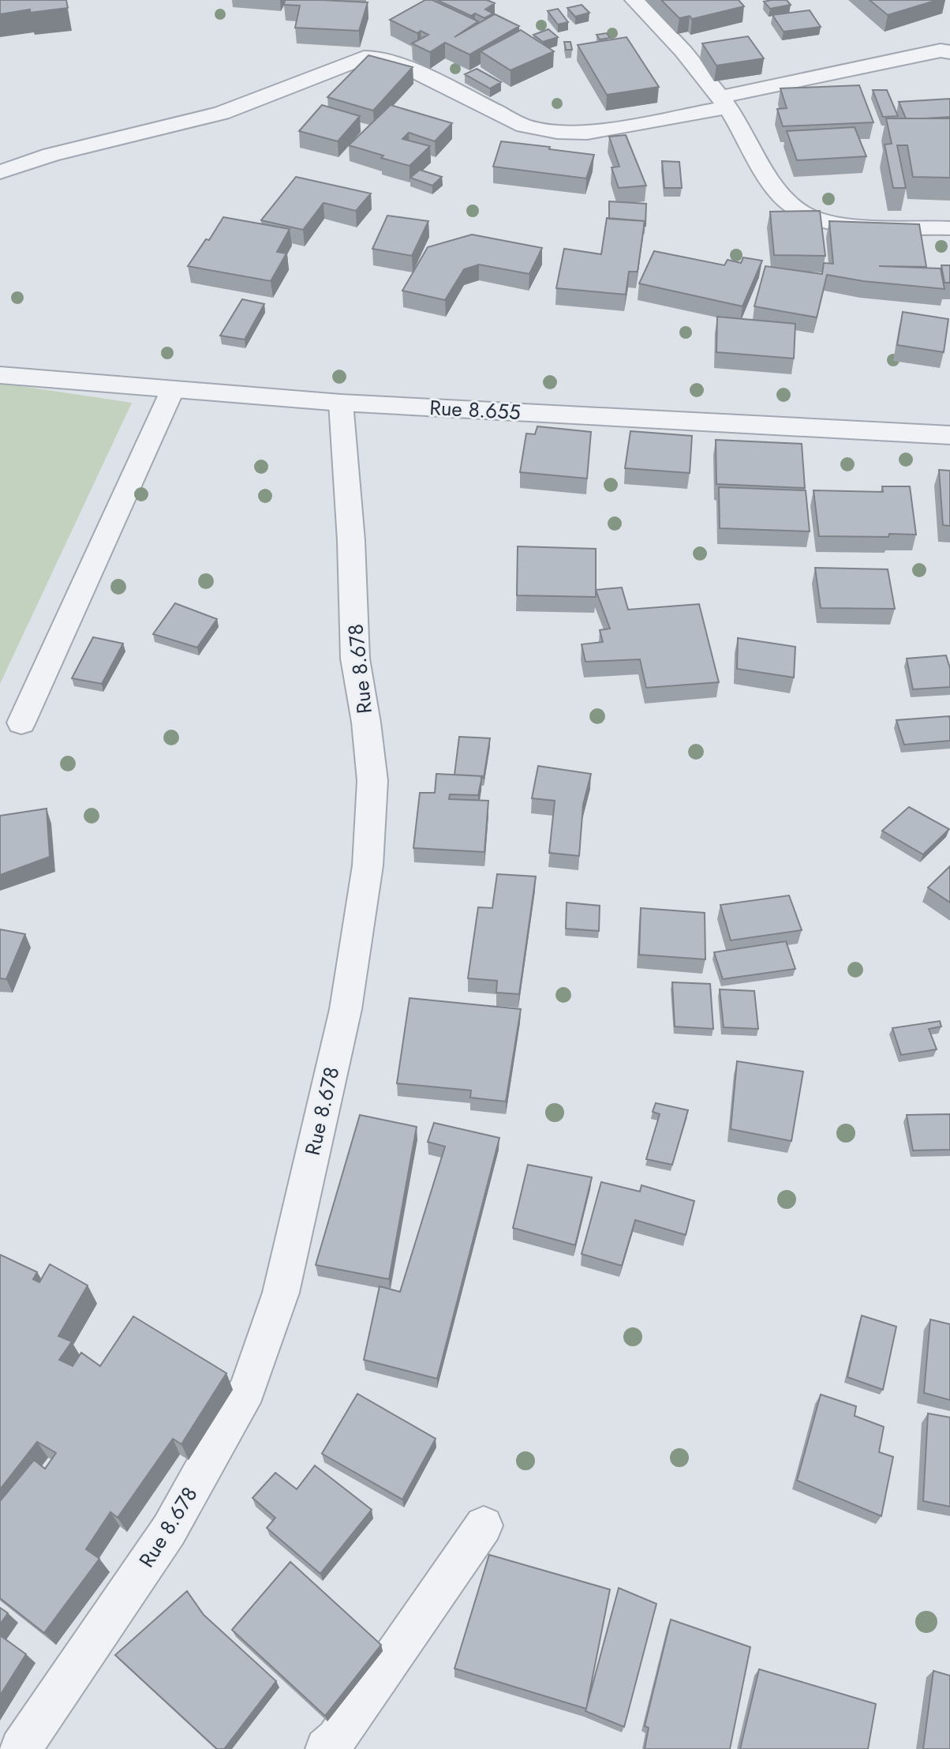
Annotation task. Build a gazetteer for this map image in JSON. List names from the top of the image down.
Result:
{
  "streets": {
    "street": ["Rue 8.655", "Rue 8.678"]
  },
  "crossings": [
    ["Rue 8.655", "Rue 8.678"]
  ]
}
